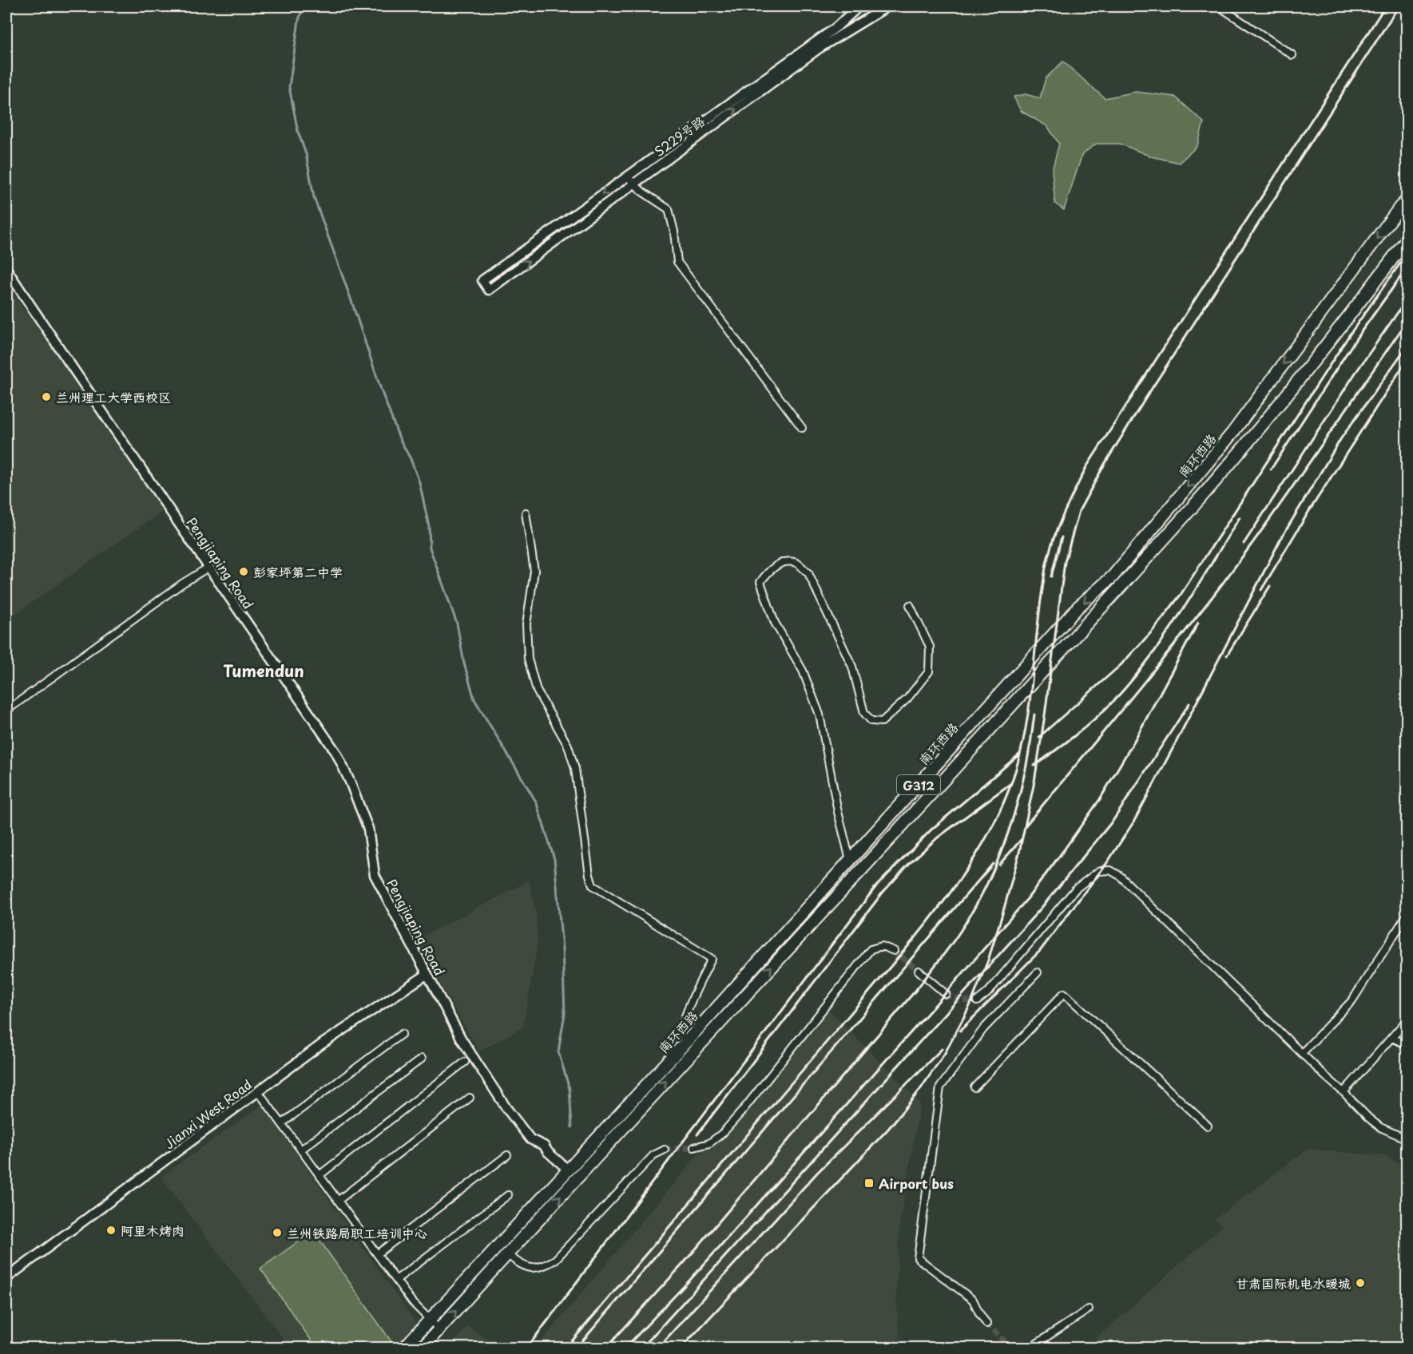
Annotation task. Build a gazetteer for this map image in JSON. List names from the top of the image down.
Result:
{
  "streets": {
    "highway": ["南环西路", "G312"],
    "street": ["S229号路", "Pengjiaping Road", "Jianxi West Road"]
  },
  "crossings": [
    ["南环西路", "Pengjiaping Road"],
    ["Pengjiaping Road", "Jianxi West Road"]
  ],
  "districts": ["Tumendun"],
  "places": {
    "other": [
      "兰州理工大学西校区",
      "彭家坪第二中学",
      "阿里木烤肉",
      "兰州铁路局职工培训中心",
      "甘肃国际机电水暖城"
    ],
    "transit": ["Airport bus"]
  }
}
